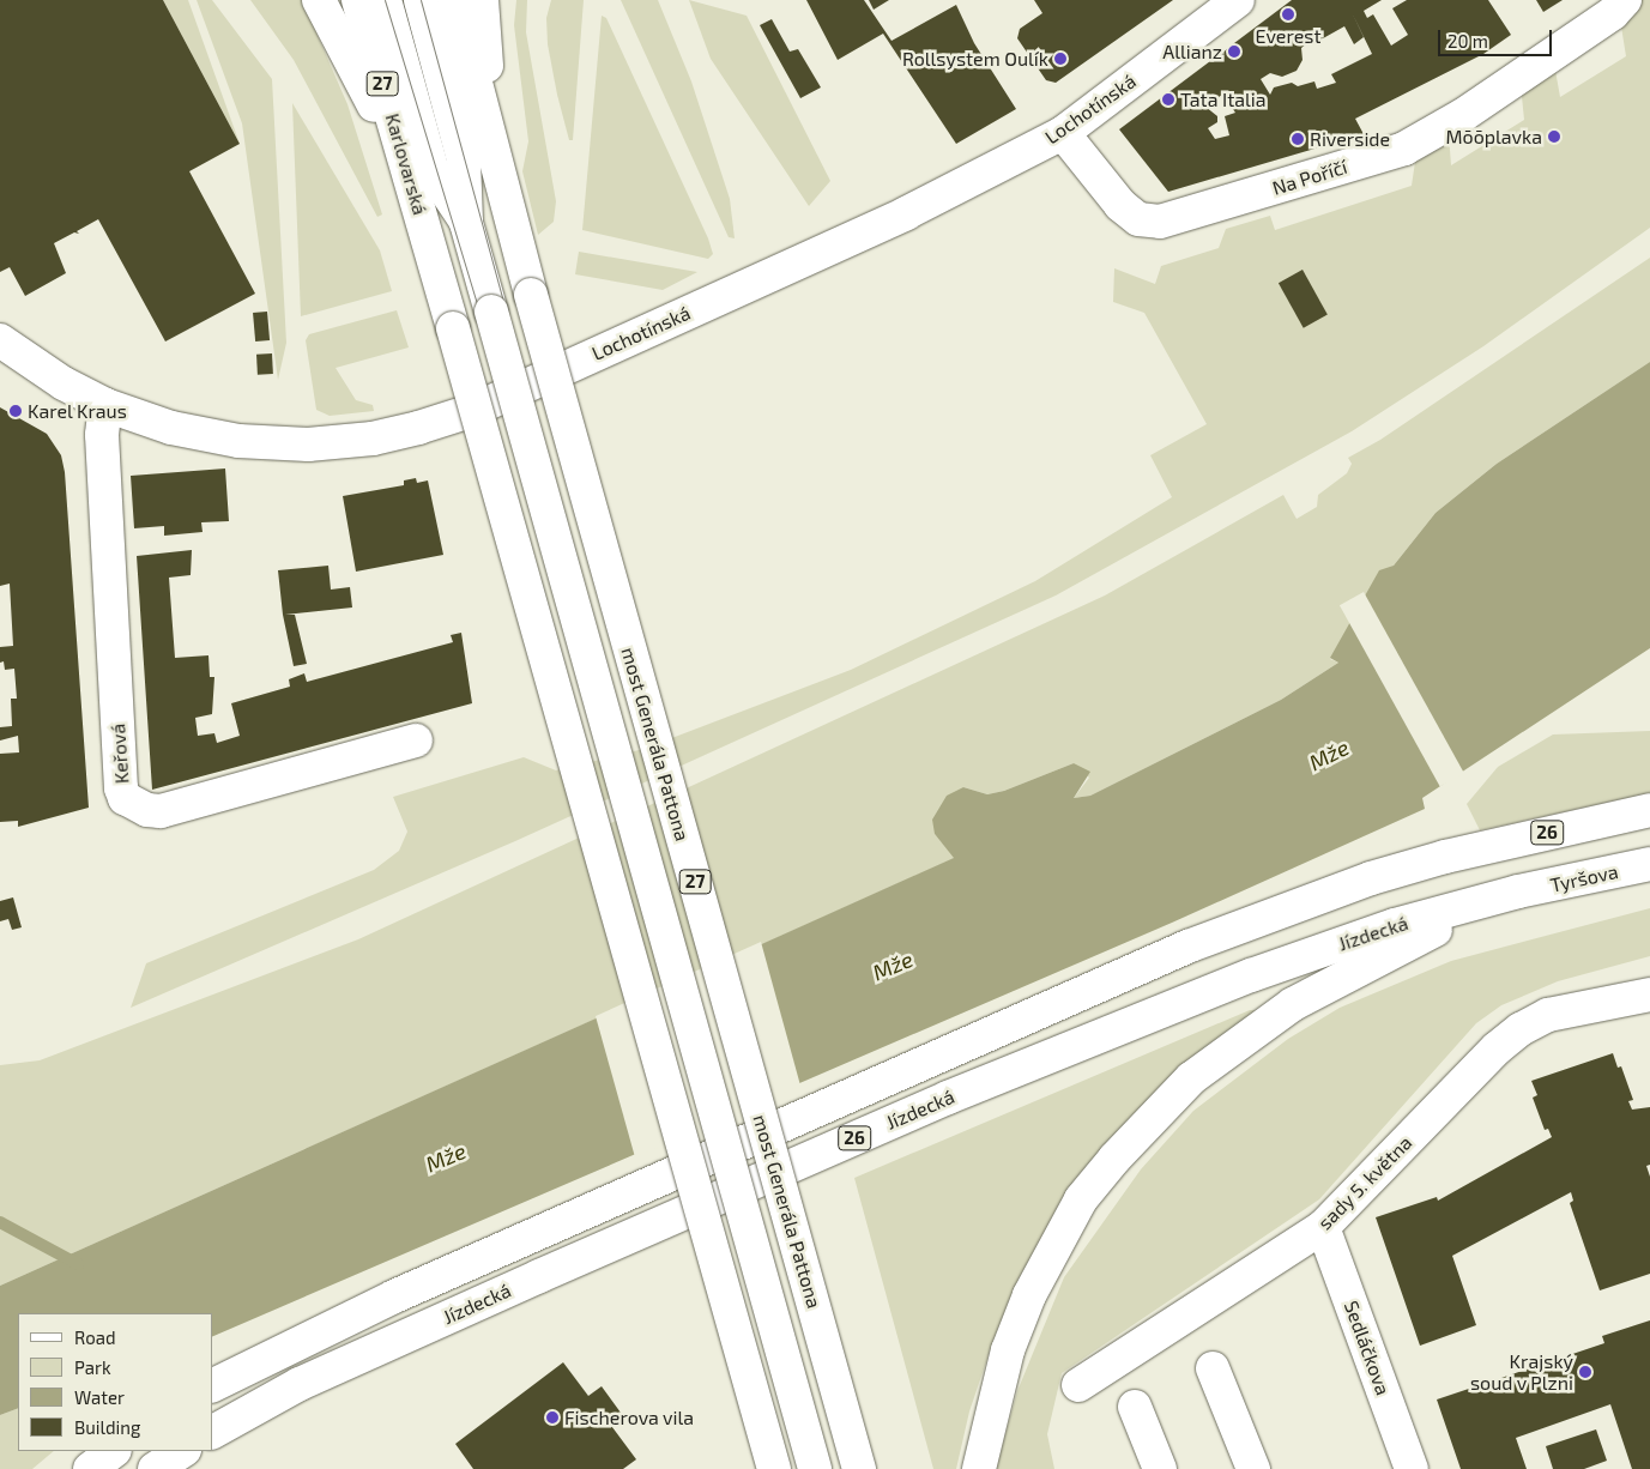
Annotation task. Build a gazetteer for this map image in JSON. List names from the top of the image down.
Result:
{
  "streets": {
    "main road": [
      "27",
      "Lochotínská",
      "Karlovarská",
      "Na Poříčí",
      "most Generála Pattona",
      "Keřová",
      "26",
      "Tyršova",
      "Jízdecká",
      "sady 5. května",
      "Sedláčkova"
    ]
  },
  "crossings": [
    ["27", "most Generála Pattona"],
    ["Lochotínská", "Na Poříčí"],
    ["Lochotínská", "Keřová"],
    ["Tyršova", "Jízdecká"],
    ["sady 5. května", "Sedláčkova"]
  ],
  "water": ["Mže"],
  "places": [
    "Everest",
    "Allianz",
    "Rollsystem Oulík",
    "Tata Italia",
    "Mōōplavka",
    "Riverside",
    "Karel Kraus",
    "Krajský soud v Plzni",
    "Fischerova vila"
  ],
  "legend": [
    "Road",
    "Park",
    "Water",
    "Building"
  ],
  "scale_bar": "20 m"
}
